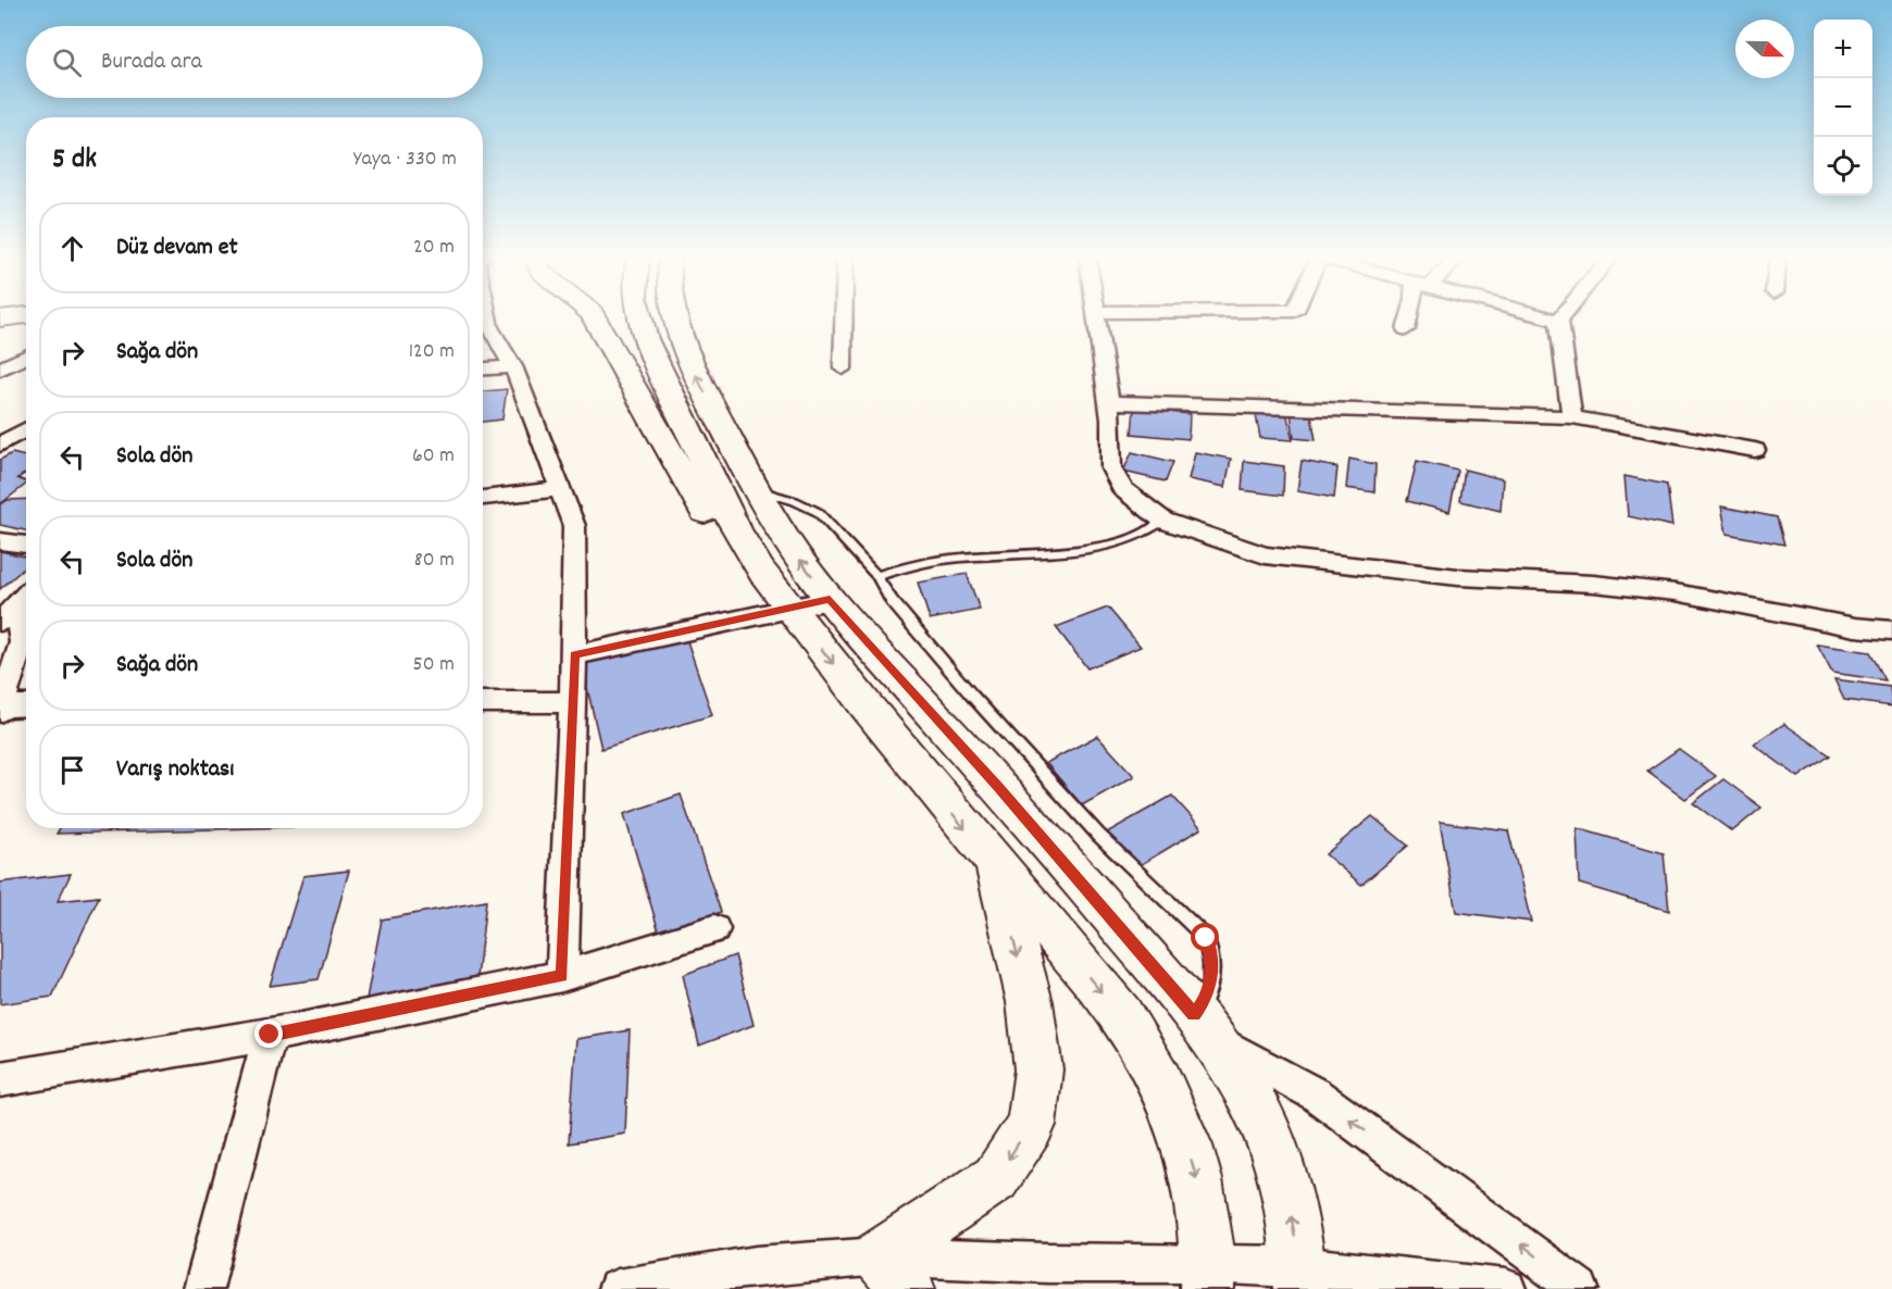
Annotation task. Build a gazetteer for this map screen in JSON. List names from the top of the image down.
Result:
{
  "north": "right",
  "page": {
    "map_buttons": ["+", "−"],
    "search": "Burada ara",
    "heading": ["5 dk", "Yaya · 330 m"],
    "list": [
      ["Düz devam et", "20 m"],
      ["Sağa dön", "120 m"],
      ["Sola dön", "60 m"],
      ["Sola dön", "80 m"],
      ["Sağa dön", "50 m"],
      "Varış noktası"
    ]
  }
}
